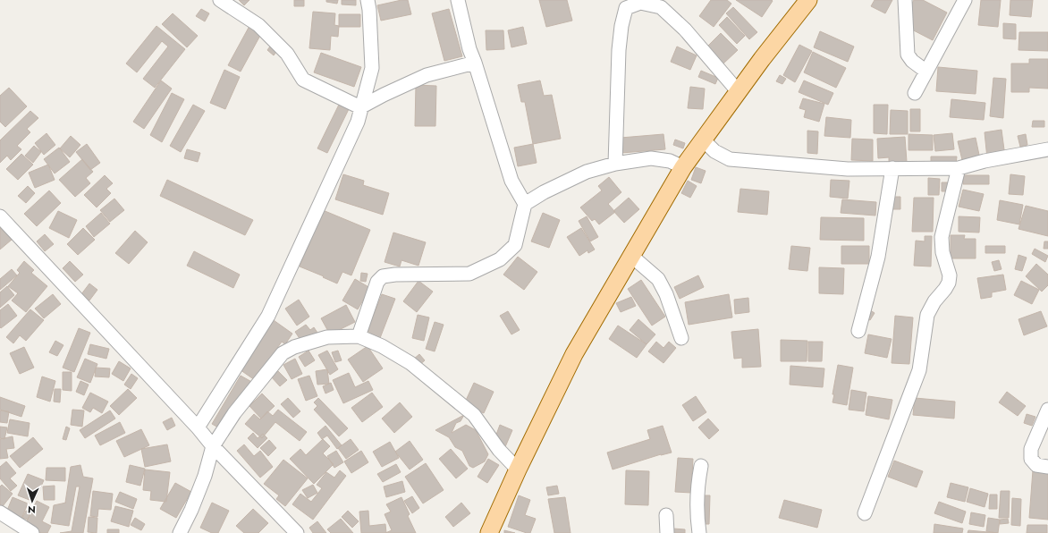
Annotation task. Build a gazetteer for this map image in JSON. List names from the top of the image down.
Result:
{
  "north": "bottom"
}
